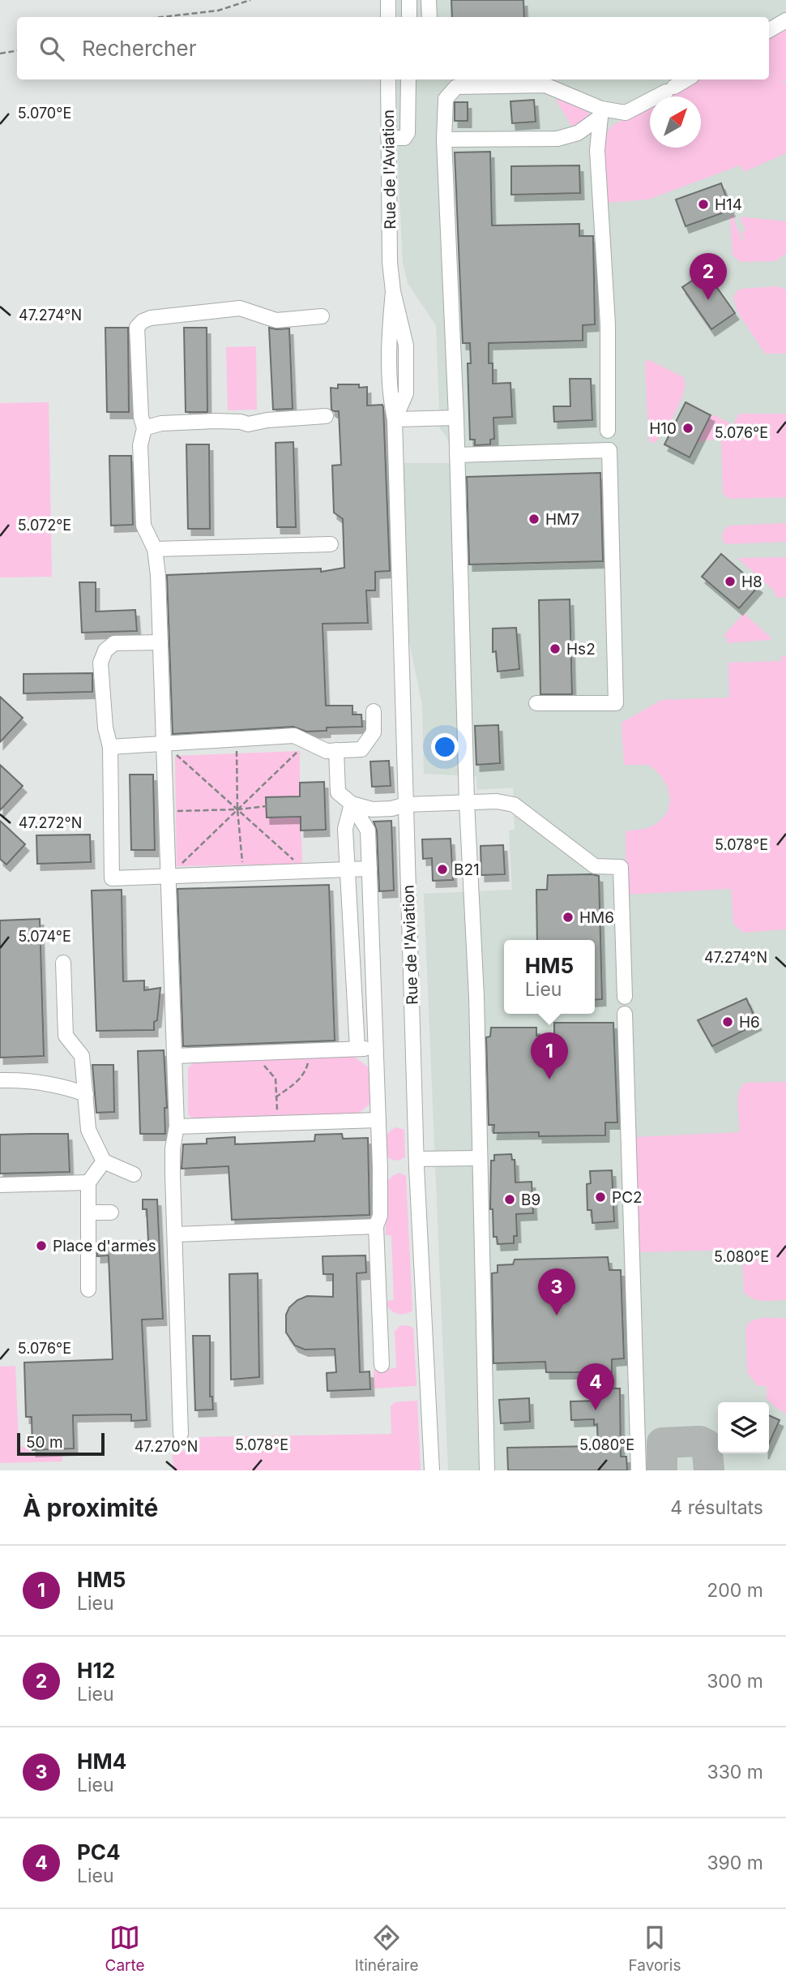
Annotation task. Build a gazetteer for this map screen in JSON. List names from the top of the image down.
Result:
{
  "streets": {
    "street": ["Rue de l'Aviation"]
  },
  "places": [
    "H14",
    "H10",
    "HM7",
    "H8",
    "Hs2",
    "B21",
    "HM6",
    "H6",
    "PC2",
    "B9",
    "Place d'armes"
  ],
  "scale_bar": "50 m",
  "north": "top right",
  "page": {
    "search": "Rechercher",
    "pins": [
      "2",
      "1",
      "3",
      "4"
    ],
    "popup": ["HM5", "Lieu"],
    "scale": "50 m",
    "heading": ["À proximité", "4 résultats"],
    "list": [
      {
        "mark": "1",
        "name": "HM5",
        "note": "Lieu",
        "value": "200 m"
      },
      {
        "mark": "2",
        "name": "H12",
        "note": "Lieu",
        "value": "300 m"
      },
      {
        "mark": "3",
        "name": "HM4",
        "note": "Lieu",
        "value": "330 m"
      },
      {
        "mark": "4",
        "name": "PC4",
        "note": "Lieu",
        "value": "390 m"
      }
    ],
    "nav": ["Carte", "Itinéraire", "Favoris"]
  },
  "coordinates": [
    "5.070°E",
    "47.274°N",
    "5.076°E",
    "5.072°E",
    "47.272°N",
    "5.078°E",
    "5.074°E",
    "5.080°E",
    "47.270°N"
  ]
}
